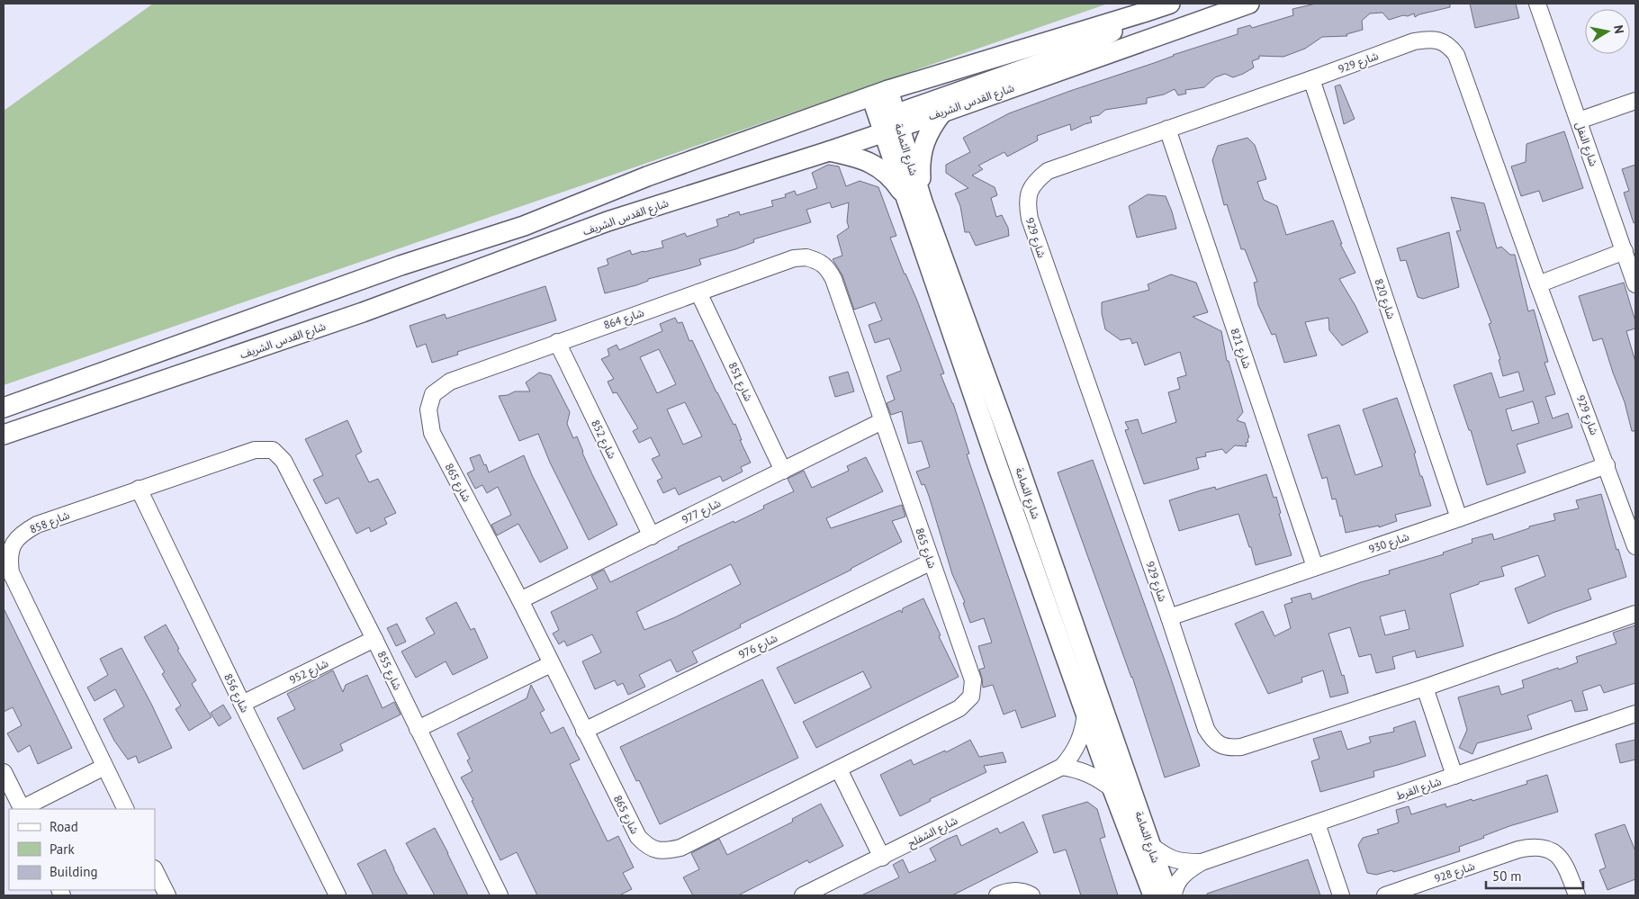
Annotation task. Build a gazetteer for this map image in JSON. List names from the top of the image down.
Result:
{
  "streets": {
    "street": [
      "شارع 929",
      "شارع القدس الشريف",
      "شارع النفل",
      "شارع الثمامة",
      "شارع 820",
      "شارع 864",
      "شارع 821",
      "شارع 851",
      "شارع 852",
      "شارع 865",
      "شارع 977",
      "شارع 858",
      "شارع 930",
      "شارع 976",
      "شارع 855",
      "شارع 952",
      "شارع 856",
      "شارع القرط",
      "شارع الشفلح",
      "شارع 928"
    ]
  },
  "crossings": [
    ["شارع 929", "شارع 820"],
    ["شارع 929", "شارع 821"],
    ["شارع 929", "شارع 930"],
    ["شارع القدس الشريف", "شارع الثمامة"],
    ["شارع الثمامة", "شارع القرط"],
    ["شارع الثمامة", "شارع الشفلح"],
    ["شارع 820", "شارع 930"],
    ["شارع 864", "شارع 851"],
    ["شارع 864", "شارع 852"],
    ["شارع 864", "شارع 865"],
    ["شارع 821", "شارع 930"],
    ["شارع 851", "شارع 977"],
    ["شارع 852", "شارع 977"],
    ["شارع 865", "شارع 977"],
    ["شارع 865", "شارع 976"],
    ["شارع 858", "شارع 855"],
    ["شارع 858", "شارع 856"],
    ["شارع 855", "شارع 952"],
    ["شارع 952", "شارع 856"]
  ],
  "legend": ["Road", "Park", "Building"],
  "scale_bar": "50 m",
  "north": "right"
}
